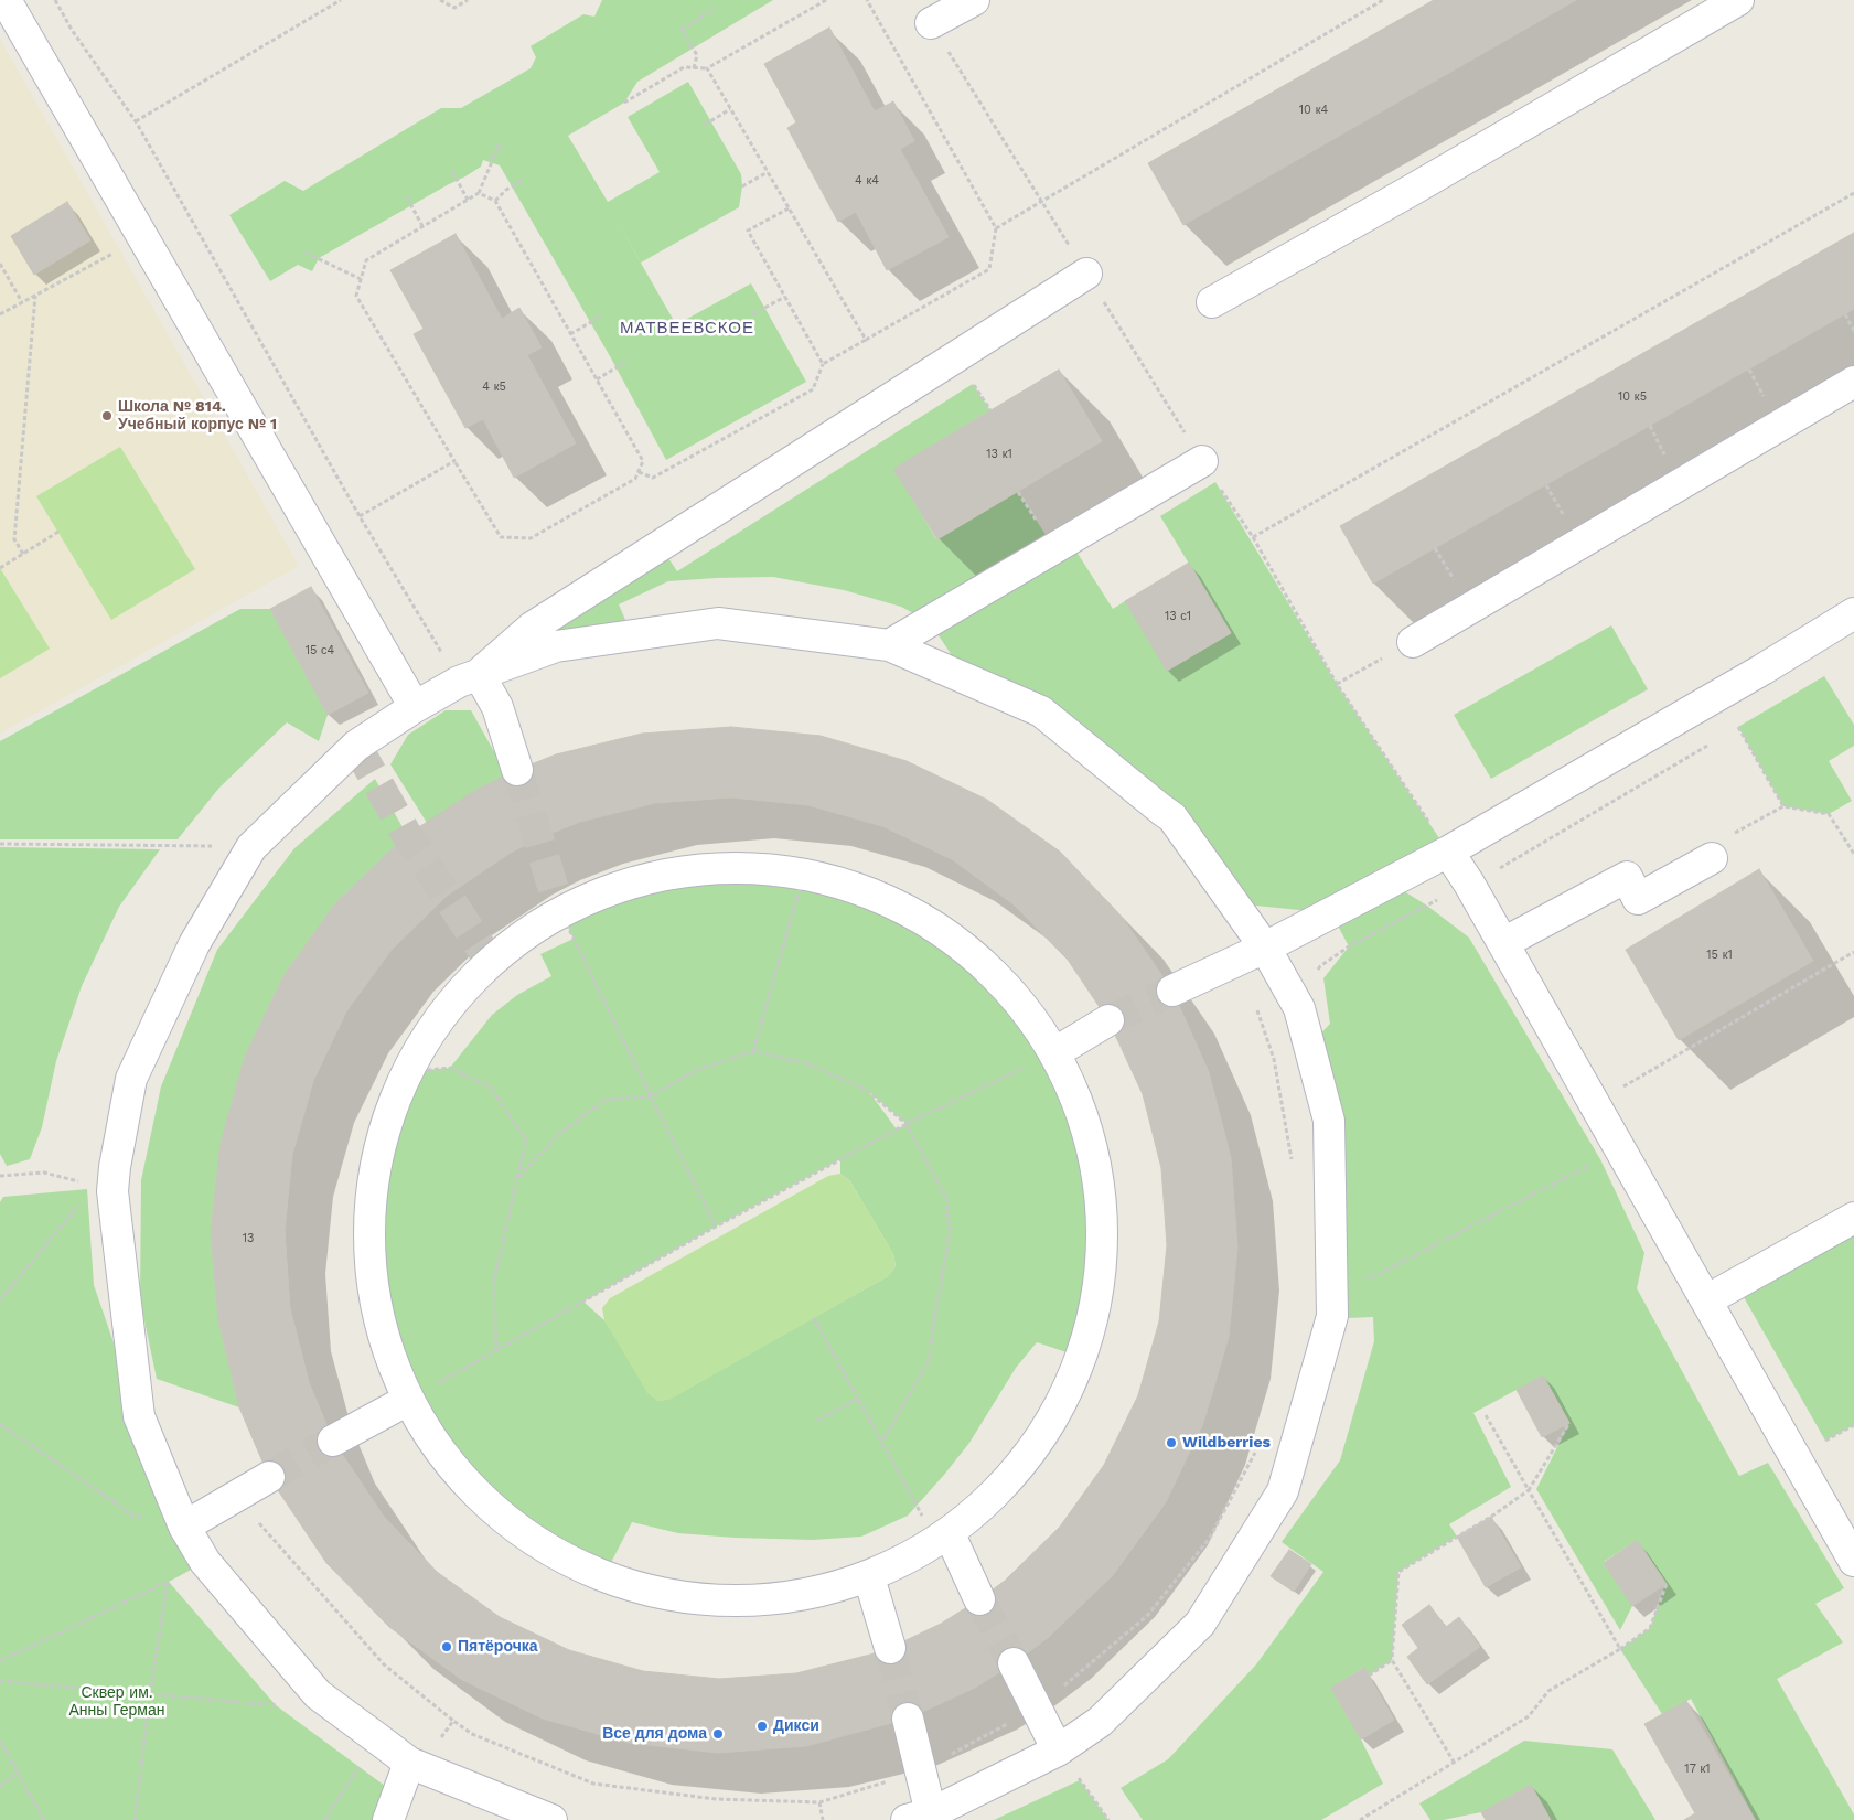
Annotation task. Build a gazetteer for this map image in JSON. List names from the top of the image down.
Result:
{
  "districts": ["МАТВЕЕВСКОЕ"],
  "parks": ["Сквер им. Анны Герман"],
  "places": [
    "Школа № 814. Учебный корпус № 1",
    "Wildberries",
    "Пятёрочка",
    "Дикси",
    "Все для дома"
  ],
  "house_numbers": [
    "10 к4",
    "4 к4",
    "4 к5",
    "10 к5",
    "13 к1",
    "13 с1",
    "15 с4",
    "15 к1",
    "13",
    "17 к1"
  ]
}
